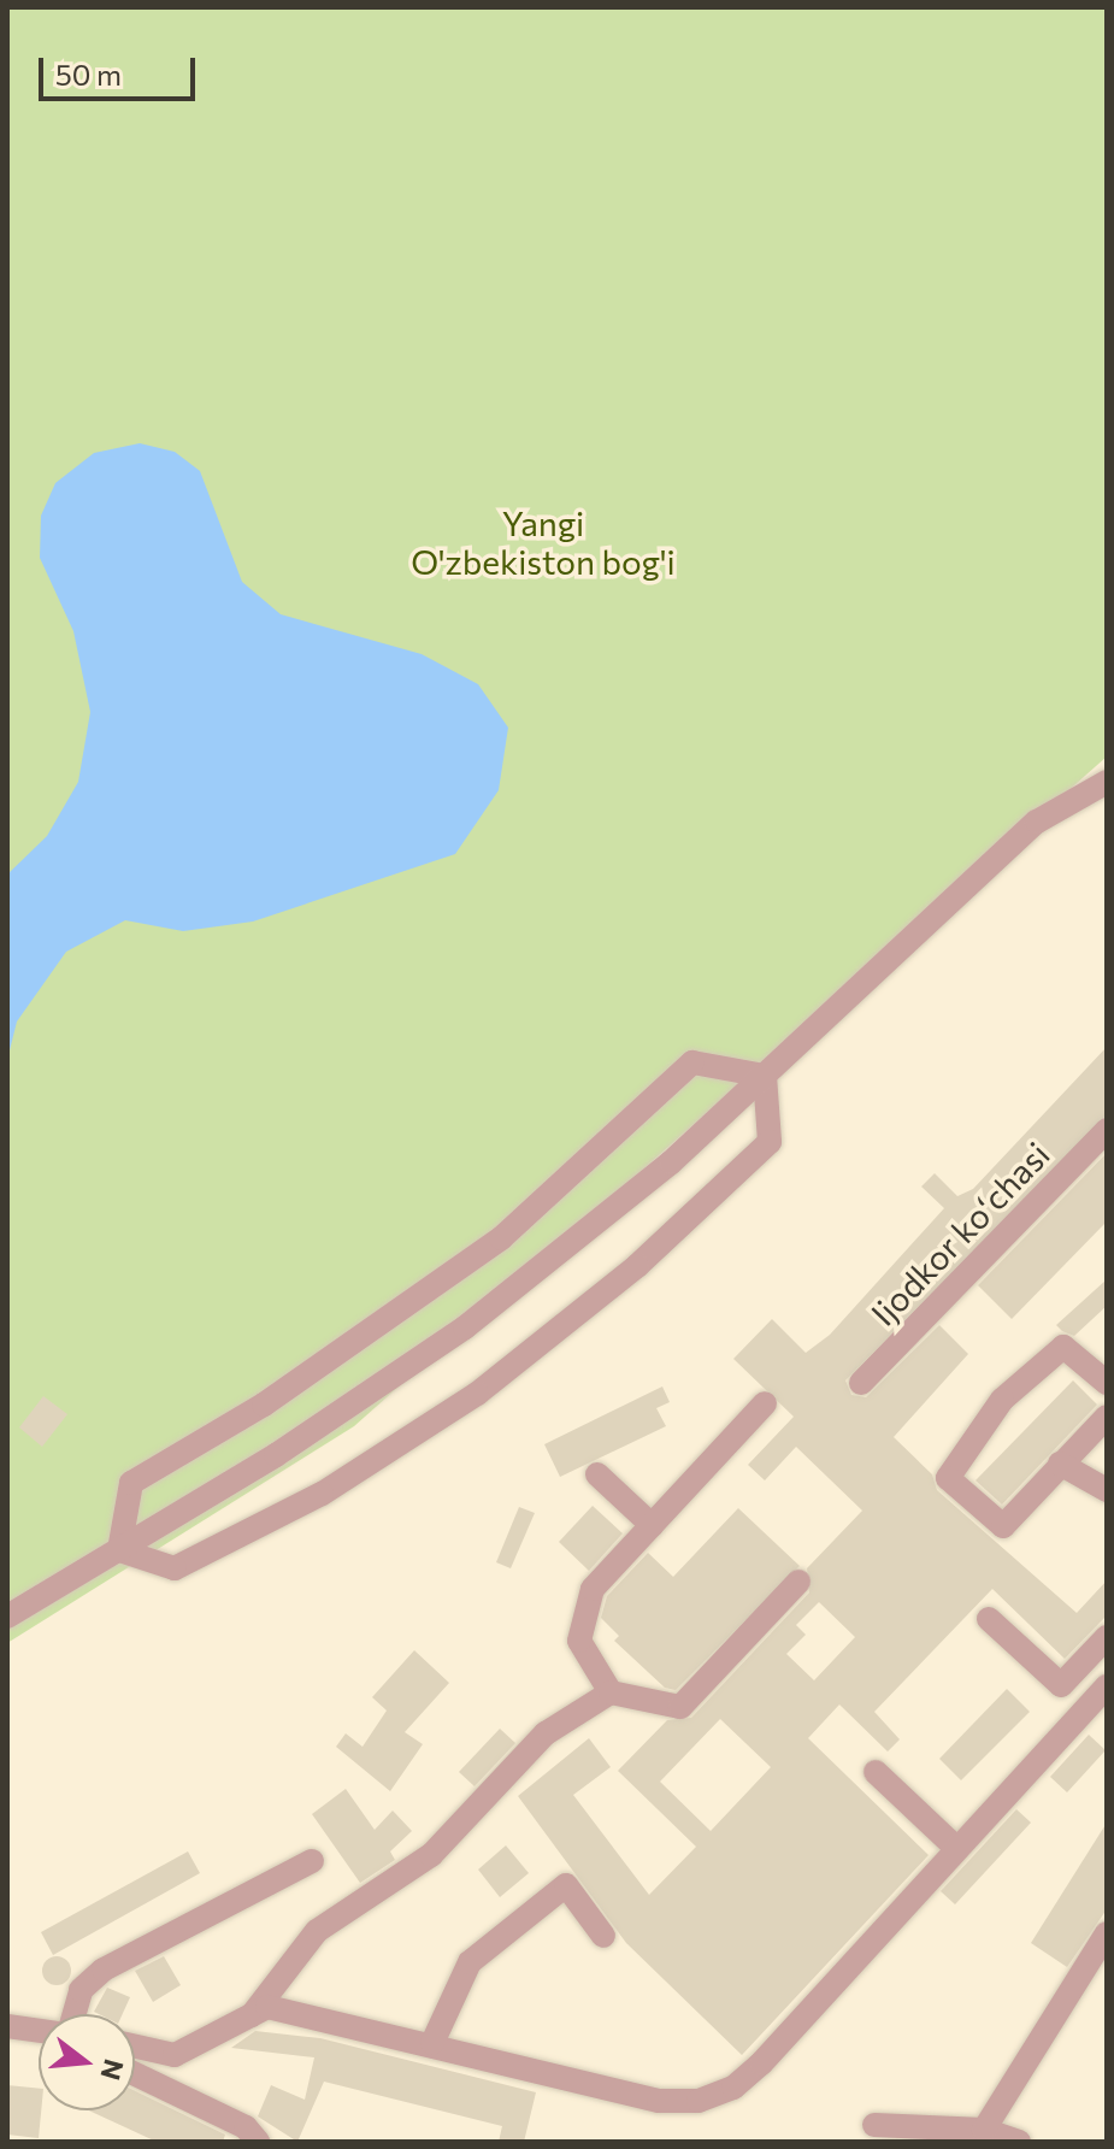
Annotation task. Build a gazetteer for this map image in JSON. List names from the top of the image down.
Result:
{
  "streets": {
    "lane": ["Ijodkor koʻchasi"]
  },
  "parks": ["Yangi O'zbekiston bog'i"],
  "scale_bar": "50 m",
  "north": "right"
}
